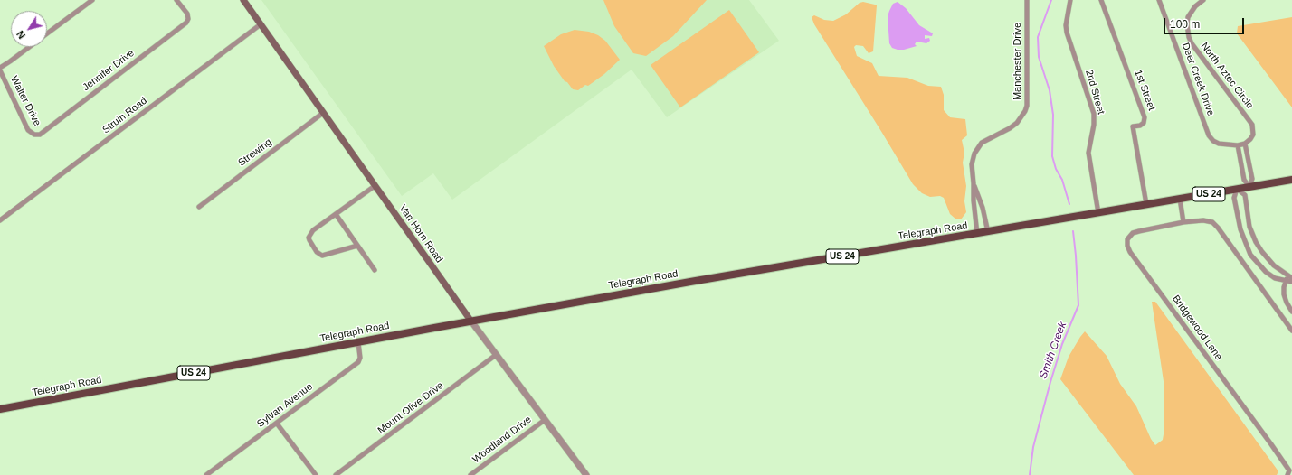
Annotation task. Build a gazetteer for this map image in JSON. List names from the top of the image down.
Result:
{
  "streets": {
    "main road": ["US 24", "Telegraph Road", "Van Horn Road"],
    "street": [
      "Manchester Drive",
      "Jennifer Drive",
      "North Aztec Circle",
      "Deer Creek Drive",
      "1st Street",
      "2nd Street",
      "Walter Drive",
      "Struin Road",
      "Strewing",
      "Bridgewood Lane",
      "Sylvan Avenue",
      "Mount Olive Drive",
      "Woodland Drive"
    ]
  },
  "crossings": [
    ["Manchester Drive", "Telegraph Road"],
    ["Jennifer Drive", "Walter Drive"],
    ["North Aztec Circle", "Deer Creek Drive"],
    ["1st Street", "Telegraph Road"],
    ["2nd Street", "Telegraph Road"],
    ["Struin Road", "Van Horn Road"],
    ["Strewing", "Van Horn Road"],
    ["Telegraph Road", "Van Horn Road"],
    ["Telegraph Road", "Sylvan Avenue"],
    ["Van Horn Road", "Mount Olive Drive"],
    ["Van Horn Road", "Woodland Drive"]
  ],
  "water": ["Smith Creek"],
  "scale_bar": "100 m",
  "north": "bottom left"
}
